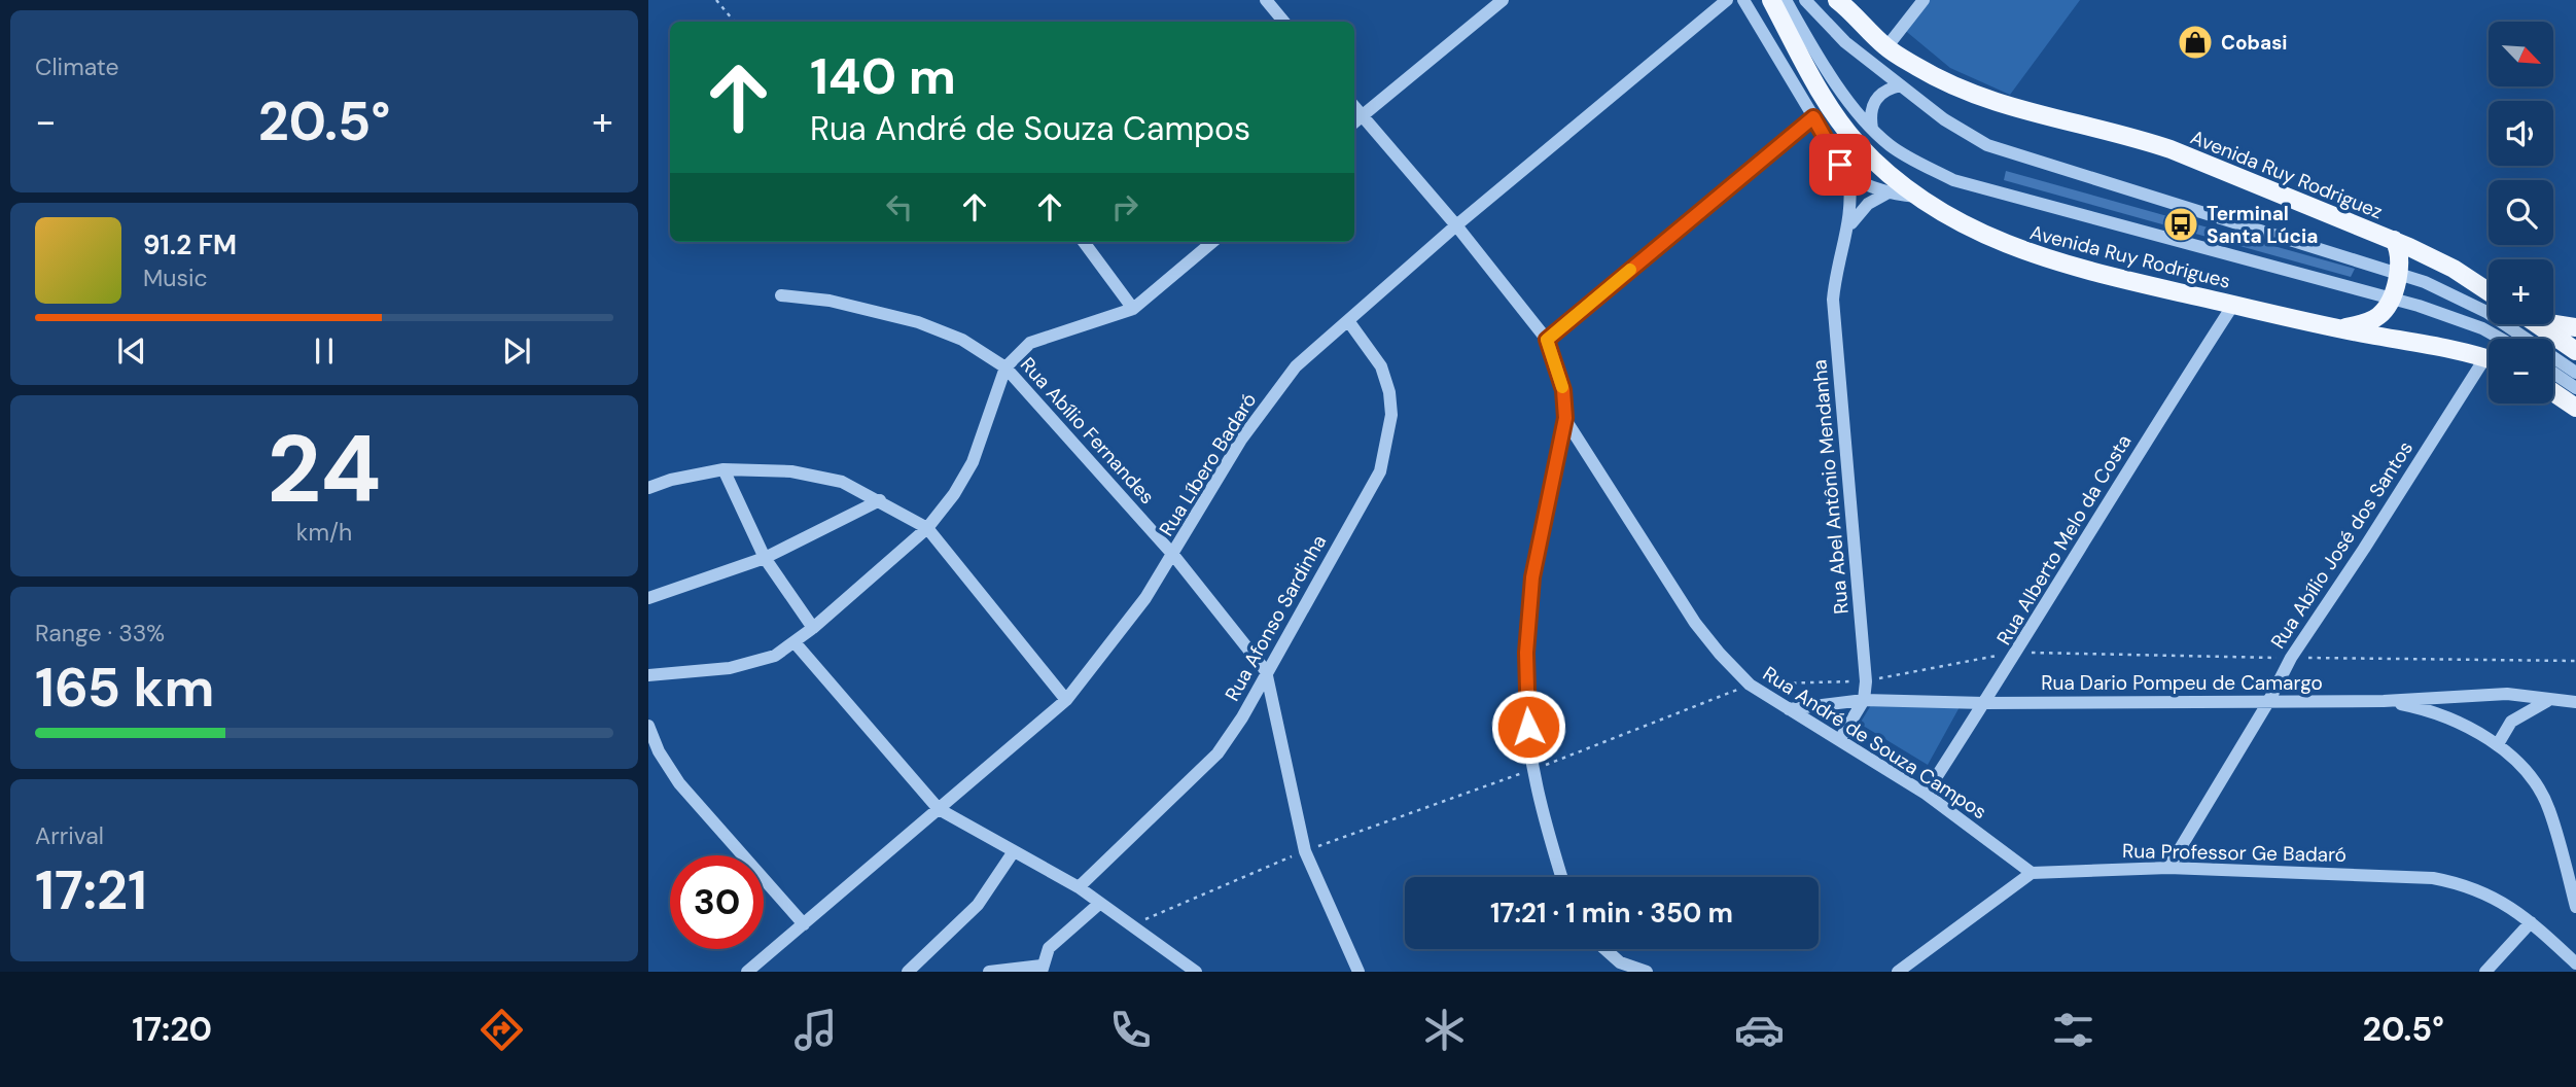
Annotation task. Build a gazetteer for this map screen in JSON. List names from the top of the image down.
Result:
{
  "streets": {
    "main road": ["Avenida Ruy Rodriguez", "Avenida Ruy Rodrigues"],
    "street": [
      "Rua Abílio Fernandes",
      "Rua Líbero Badaró",
      "Rua Abel Antônio Mendanha",
      "Rua Alberto Melo da Costa",
      "Rua Abílio José dos Santos",
      "Rua Afonso Sardinha",
      "Rua Dario Pompeu de Camargo",
      "Rua André de Souza Campos",
      "Rua Professor Ge Badaró"
    ]
  },
  "crossings": [
    ["Avenida Ruy Rodrigues", "Rua Alberto Melo da Costa"],
    ["Rua Abílio Fernandes", "Rua Líbero Badaró"],
    ["Rua Abílio Fernandes", "Rua Afonso Sardinha"],
    ["Rua Líbero Badaró", "Rua Afonso Sardinha"],
    ["Rua Líbero Badaró", "Rua André de Souza Campos"],
    ["Rua Abel Antônio Mendanha", "Rua Dario Pompeu de Camargo"],
    ["Rua Abel Antônio Mendanha", "Rua André de Souza Campos"],
    ["Rua Alberto Melo da Costa", "Rua Dario Pompeu de Camargo"],
    ["Rua Alberto Melo da Costa", "Rua André de Souza Campos"],
    ["Rua Abílio José dos Santos", "Rua Dario Pompeu de Camargo"],
    ["Rua Abílio José dos Santos", "Rua Professor Ge Badaró"],
    ["Rua Dario Pompeu de Camargo", "Rua André de Souza Campos"],
    ["Rua André de Souza Campos", "Rua Professor Ge Badaró"]
  ],
  "places": {
    "shop": ["Cobasi"],
    "bus stop": ["Terminal Santa Lúcia"]
  },
  "north": "bottom right",
  "page": {
    "tile": [
      "Climate",
      ["24", "km/h"],
      ["Range · 33%", "165 km"],
      ["Arrival", "17:21"]
    ],
    "map_buttons": ["+", "−"],
    "turn": ["140 m", "Rua André de Souza Campos"],
    "heat": ["−", "20.5°", "+"],
    "song": ["91.2 FM", "Music"],
    "limit": "30",
    "trip": "17:21 · 1 min · 350 m",
    "tabs": ["17:20", "20.5°"]
  }
}
